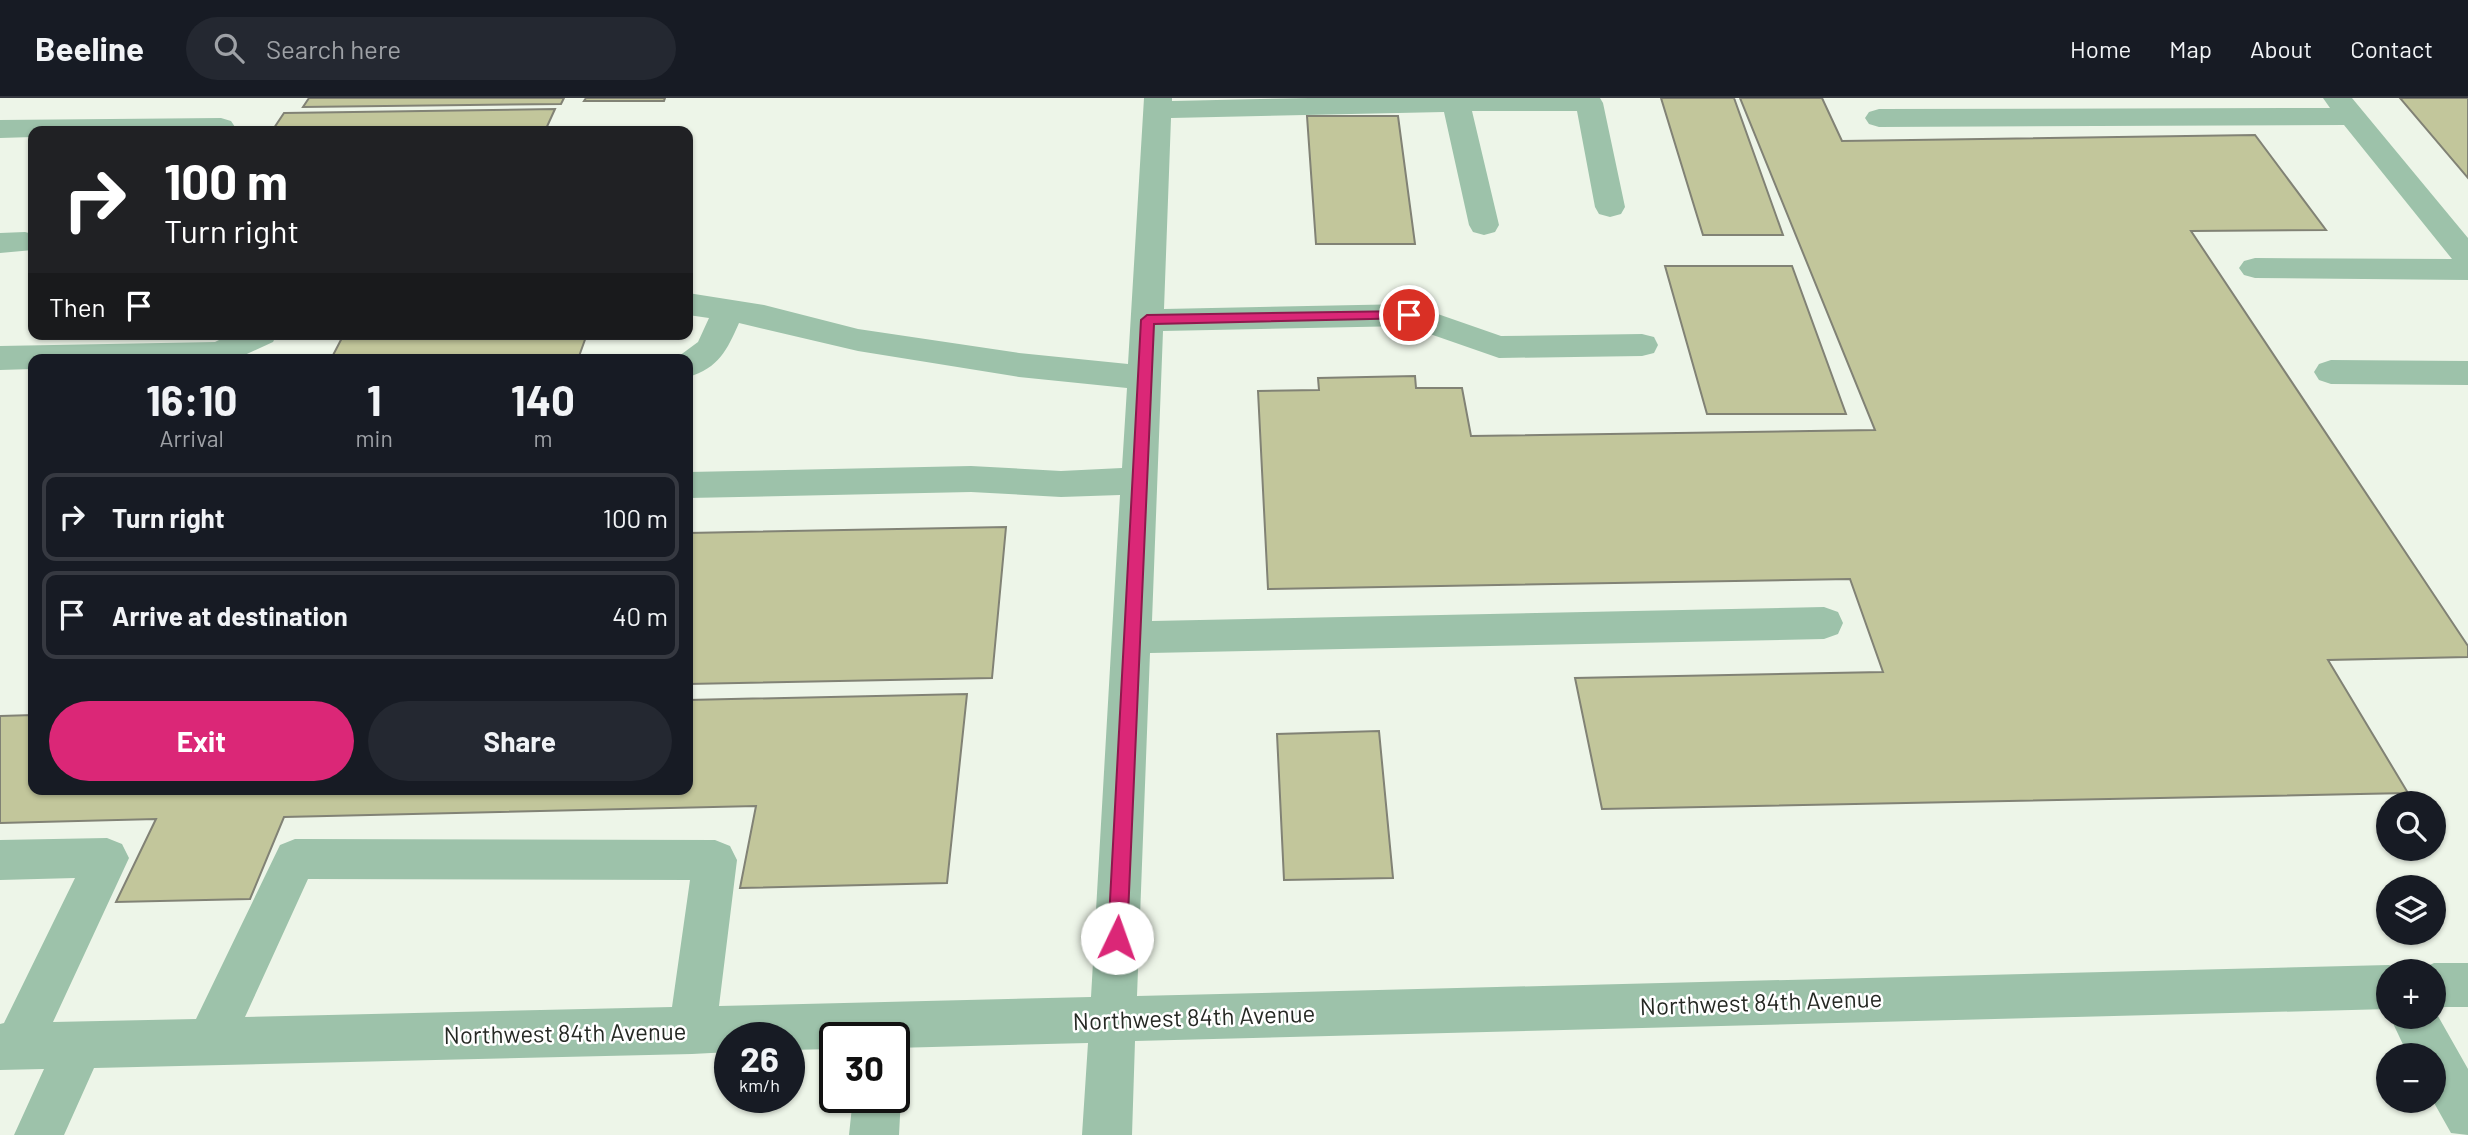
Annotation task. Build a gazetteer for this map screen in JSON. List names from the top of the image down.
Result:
{
  "streets": {
    "street": ["Northwest 84th Avenue"]
  },
  "page": {
    "header": "Beeline",
    "search": "Search here",
    "nav": [
      "Home",
      "Map",
      "About",
      "Contact"
    ],
    "turn": ["100 m", "Turn right"],
    "then": "Then",
    "eta": [
      "16:10",
      "Arrival",
      "1",
      "min",
      "140",
      "m"
    ],
    "list": [
      {
        "name": "Turn right",
        "value": "100 m"
      },
      {
        "name": "Arrive at destination",
        "value": "40 m"
      }
    ],
    "buttons": ["Exit", "Share"],
    "map_buttons": ["+", "−"],
    "speed": "26 km/h",
    "limit": "30"
  }
}
